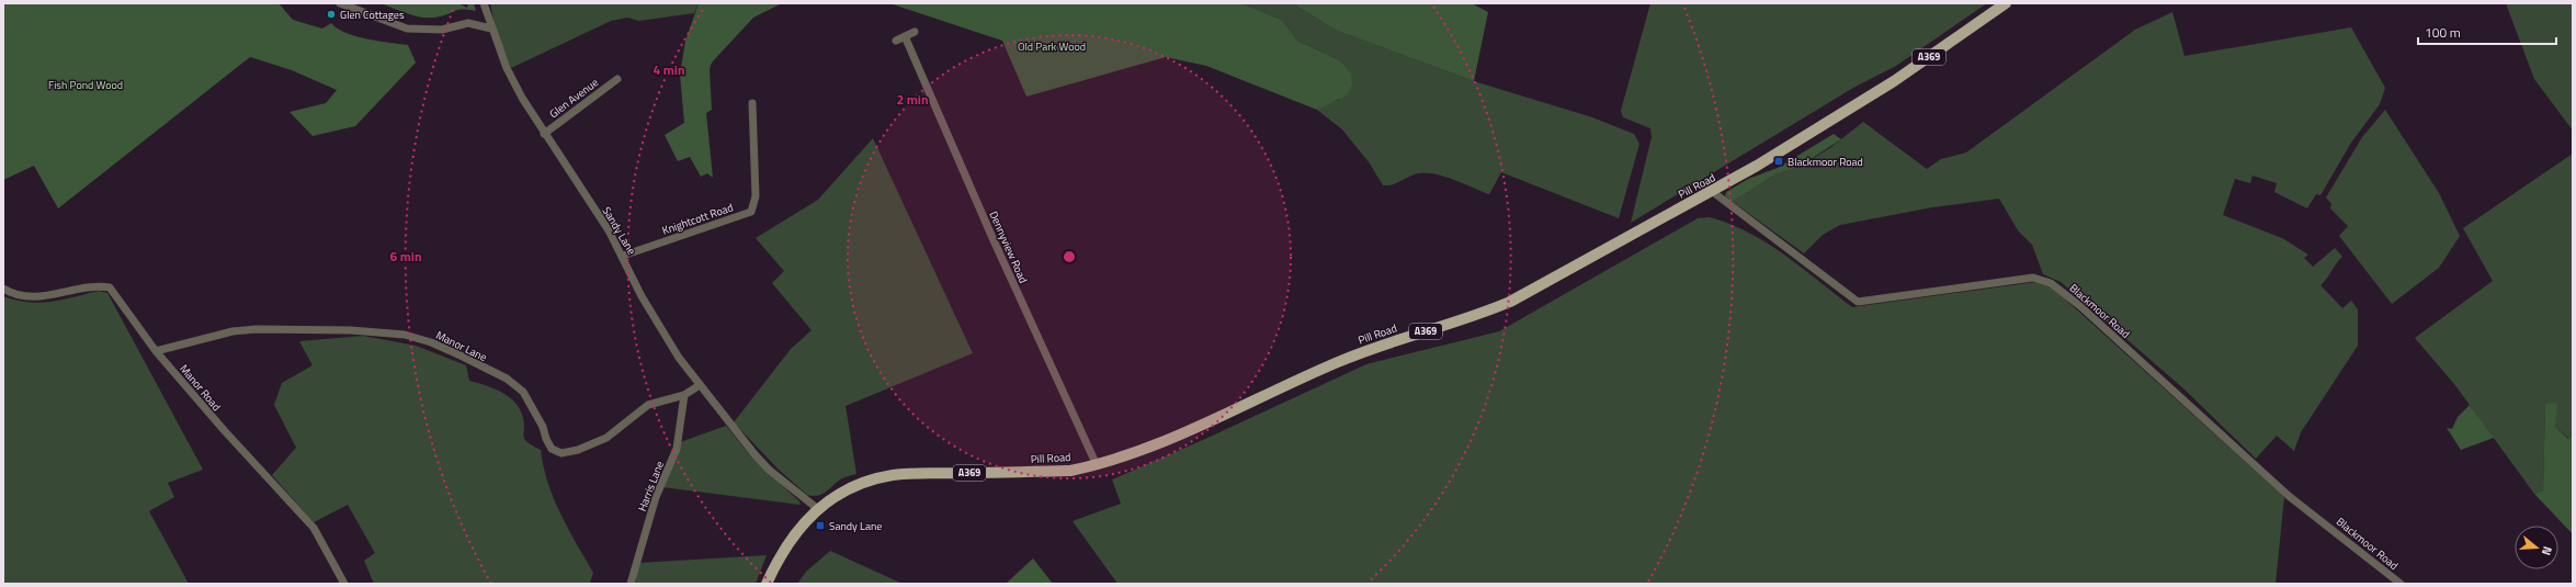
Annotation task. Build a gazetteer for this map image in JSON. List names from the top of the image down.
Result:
{
  "streets": {
    "main road": ["A369", "Pill Road"],
    "street": [
      "Glen Avenue",
      "Knightcott Road",
      "Sandy Lane",
      "Dennyview Road",
      "Blackmoor Road",
      "Manor Lane",
      "Manor Road",
      "Harris Lane"
    ]
  },
  "crossings": [
    ["Glen Avenue", "Sandy Lane"],
    ["Pill Road", "Sandy Lane"],
    ["Pill Road", "Dennyview Road"],
    ["Pill Road", "Blackmoor Road"],
    ["Knightcott Road", "Sandy Lane"],
    ["Sandy Lane", "Manor Lane"],
    ["Manor Lane", "Manor Road"],
    ["Manor Lane", "Harris Lane"]
  ],
  "parks": ["Old Park Wood", "Fish Pond Wood"],
  "places": {
    "other": ["Glen Cottages"],
    "transit": ["Blackmoor Road", "Sandy Lane"]
  },
  "scale_bar": "100 m",
  "north": "right",
  "rings": ["4 min", "2 min", "6 min"]
}
